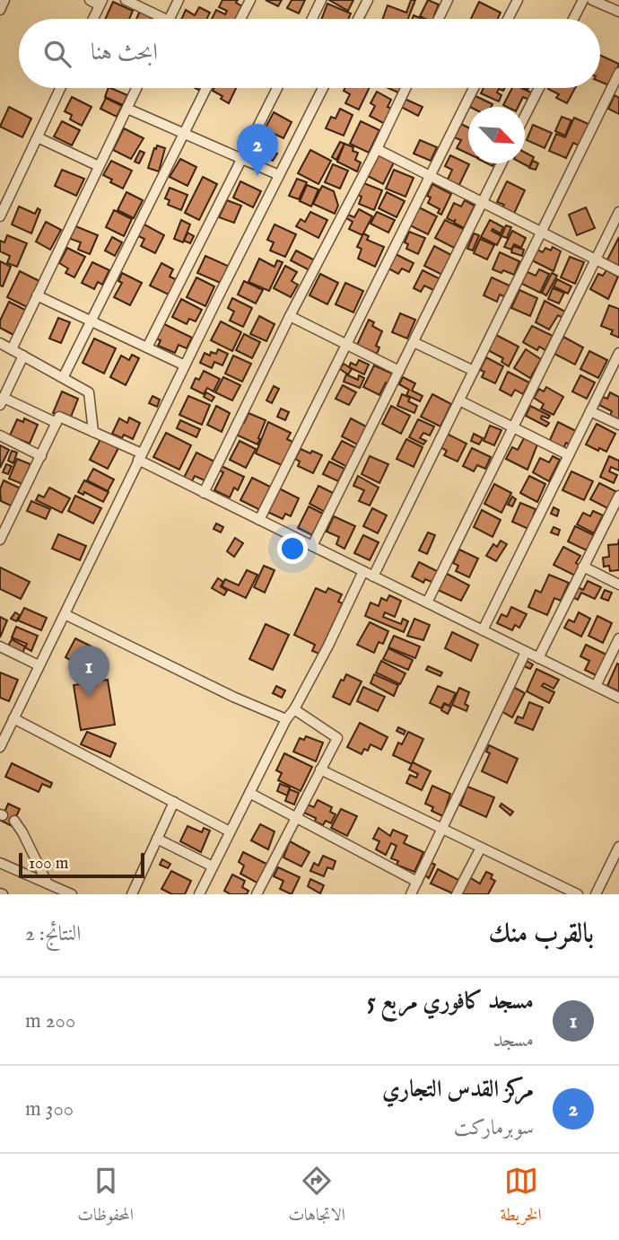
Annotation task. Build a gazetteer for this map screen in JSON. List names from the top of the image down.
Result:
{
  "scale_bar": "100 m",
  "north": "bottom right",
  "page": {
    "search": "ابحث هنا",
    "pins": ["2", "1"],
    "scale": "100 m",
    "heading": ["بالقرب منك", "النتائج: 2"],
    "list": [
      {
        "mark": "1",
        "name": "مسجد كافوري مربع 5",
        "note": "مسجد",
        "value": "200 m"
      },
      {
        "mark": "2",
        "name": "مركز القدس التجاري",
        "note": "سوبرماركت",
        "value": "300 m"
      }
    ],
    "nav": ["الخريطة", "الاتجاهات", "المحفوظات"]
  }
}
